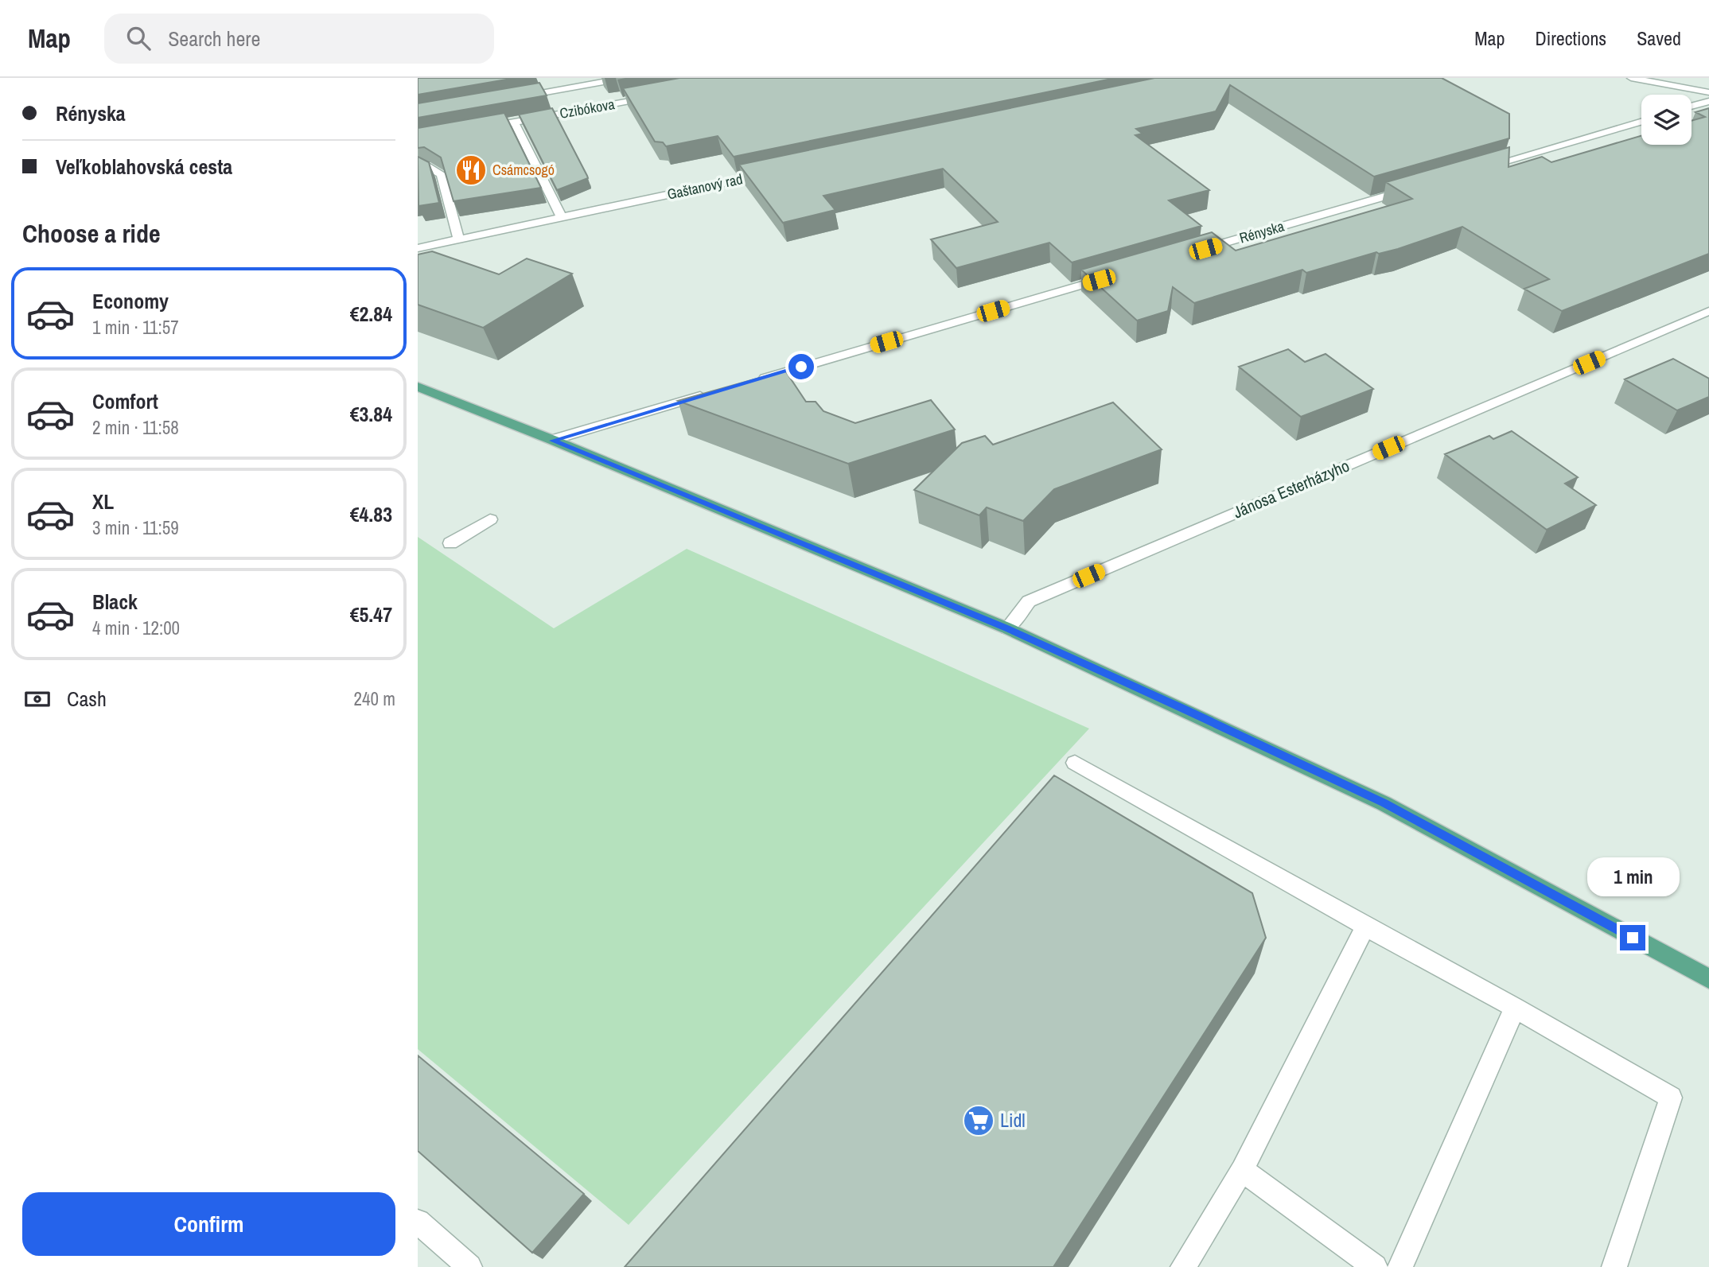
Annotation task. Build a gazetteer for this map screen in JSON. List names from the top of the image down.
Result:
{
  "streets": {
    "street": [
      "Czibókova",
      "Gaštanový rad",
      "Rényska",
      "Jánosa Esterházyho"
    ]
  },
  "places": {
    "restaurant": ["Csámcsogó"],
    "supermarket": ["Lidl"]
  },
  "page": {
    "header": "Map",
    "search": "Search here",
    "nav": ["Map", "Directions", "Saved"],
    "banner": ["Rényska", "Veľkoblahovská cesta"],
    "heading": "Choose a ride",
    "list": [
      {
        "name": "Economy",
        "note": "1 min · 11:57",
        "value": "€2.84"
      },
      {
        "name": "Comfort",
        "note": "2 min · 11:58",
        "value": "€3.84"
      },
      {
        "name": "XL",
        "note": "3 min · 11:59",
        "value": "€4.83"
      },
      {
        "name": "Black",
        "note": "4 min · 12:00",
        "value": "€5.47"
      }
    ],
    "pay": ["Cash", "240 m"],
    "bubble": "1 min",
    "buttons": "Confirm"
  }
}
